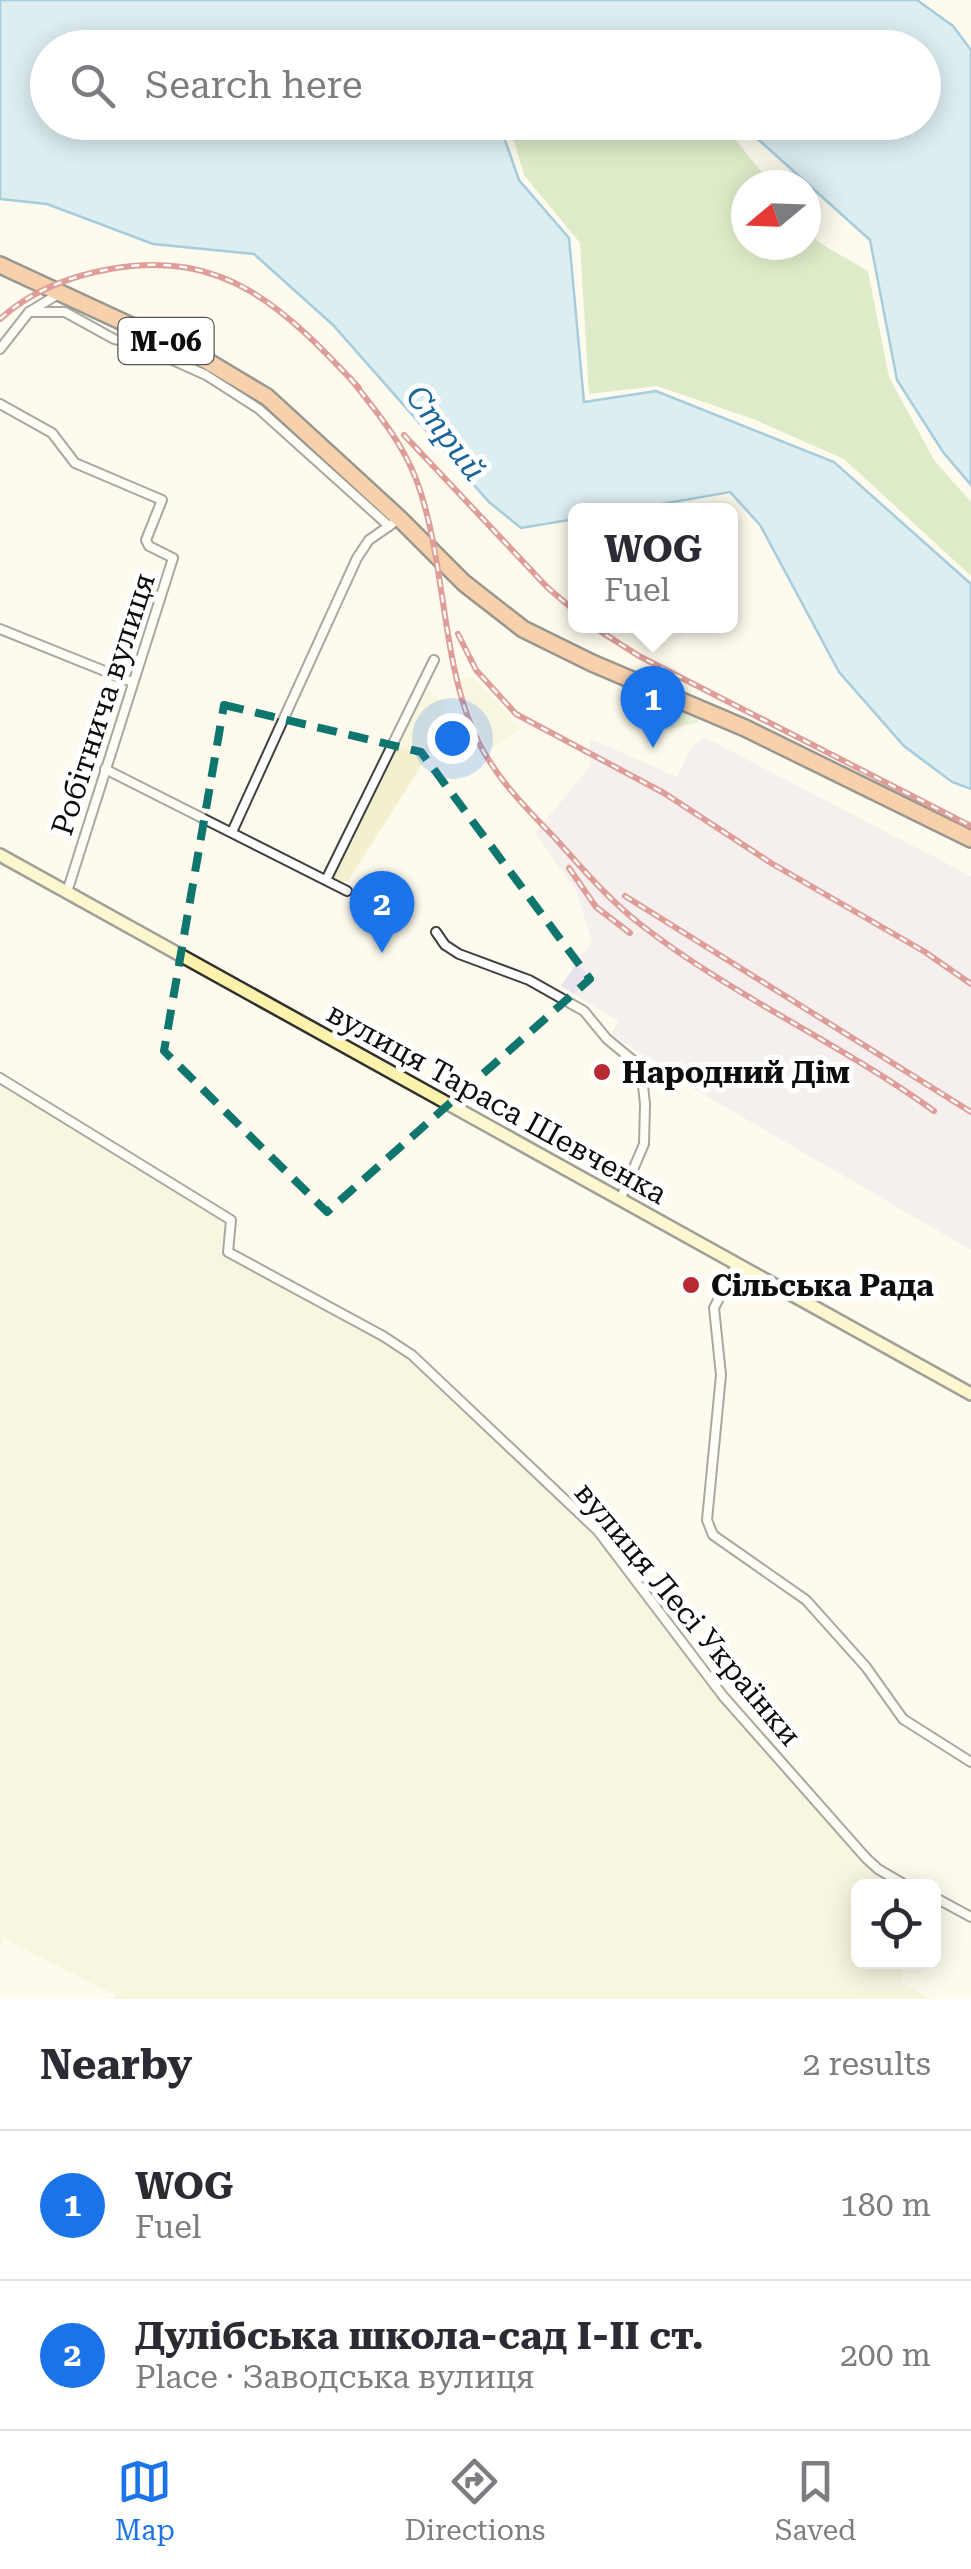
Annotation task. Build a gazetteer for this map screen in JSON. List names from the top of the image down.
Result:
{
  "streets": {
    "highway": ["М-06"],
    "street": ["Робітнича вулиця", "вулиця Тараса Шевченка", "вулиця Лесі Українки"]
  },
  "crossings": [
    ["Робітнича вулиця", "вулиця Тараса Шевченка"]
  ],
  "water": ["Стрий"],
  "places": ["Народний Дім", "Сільська Рада"],
  "north": "left",
  "page": {
    "search": "Search here",
    "popup": ["WOG", "Fuel"],
    "pins": ["1", "2"],
    "heading": ["Nearby", "2 results"],
    "list": [
      {
        "mark": "1",
        "name": "WOG",
        "note": "Fuel",
        "value": "180 m"
      },
      {
        "mark": "2",
        "name": "Дулібська школа-сад I-II ст.",
        "note": "Place · Заводська вулиця",
        "value": "200 m"
      }
    ],
    "nav": ["Map", "Directions", "Saved"]
  }
}
